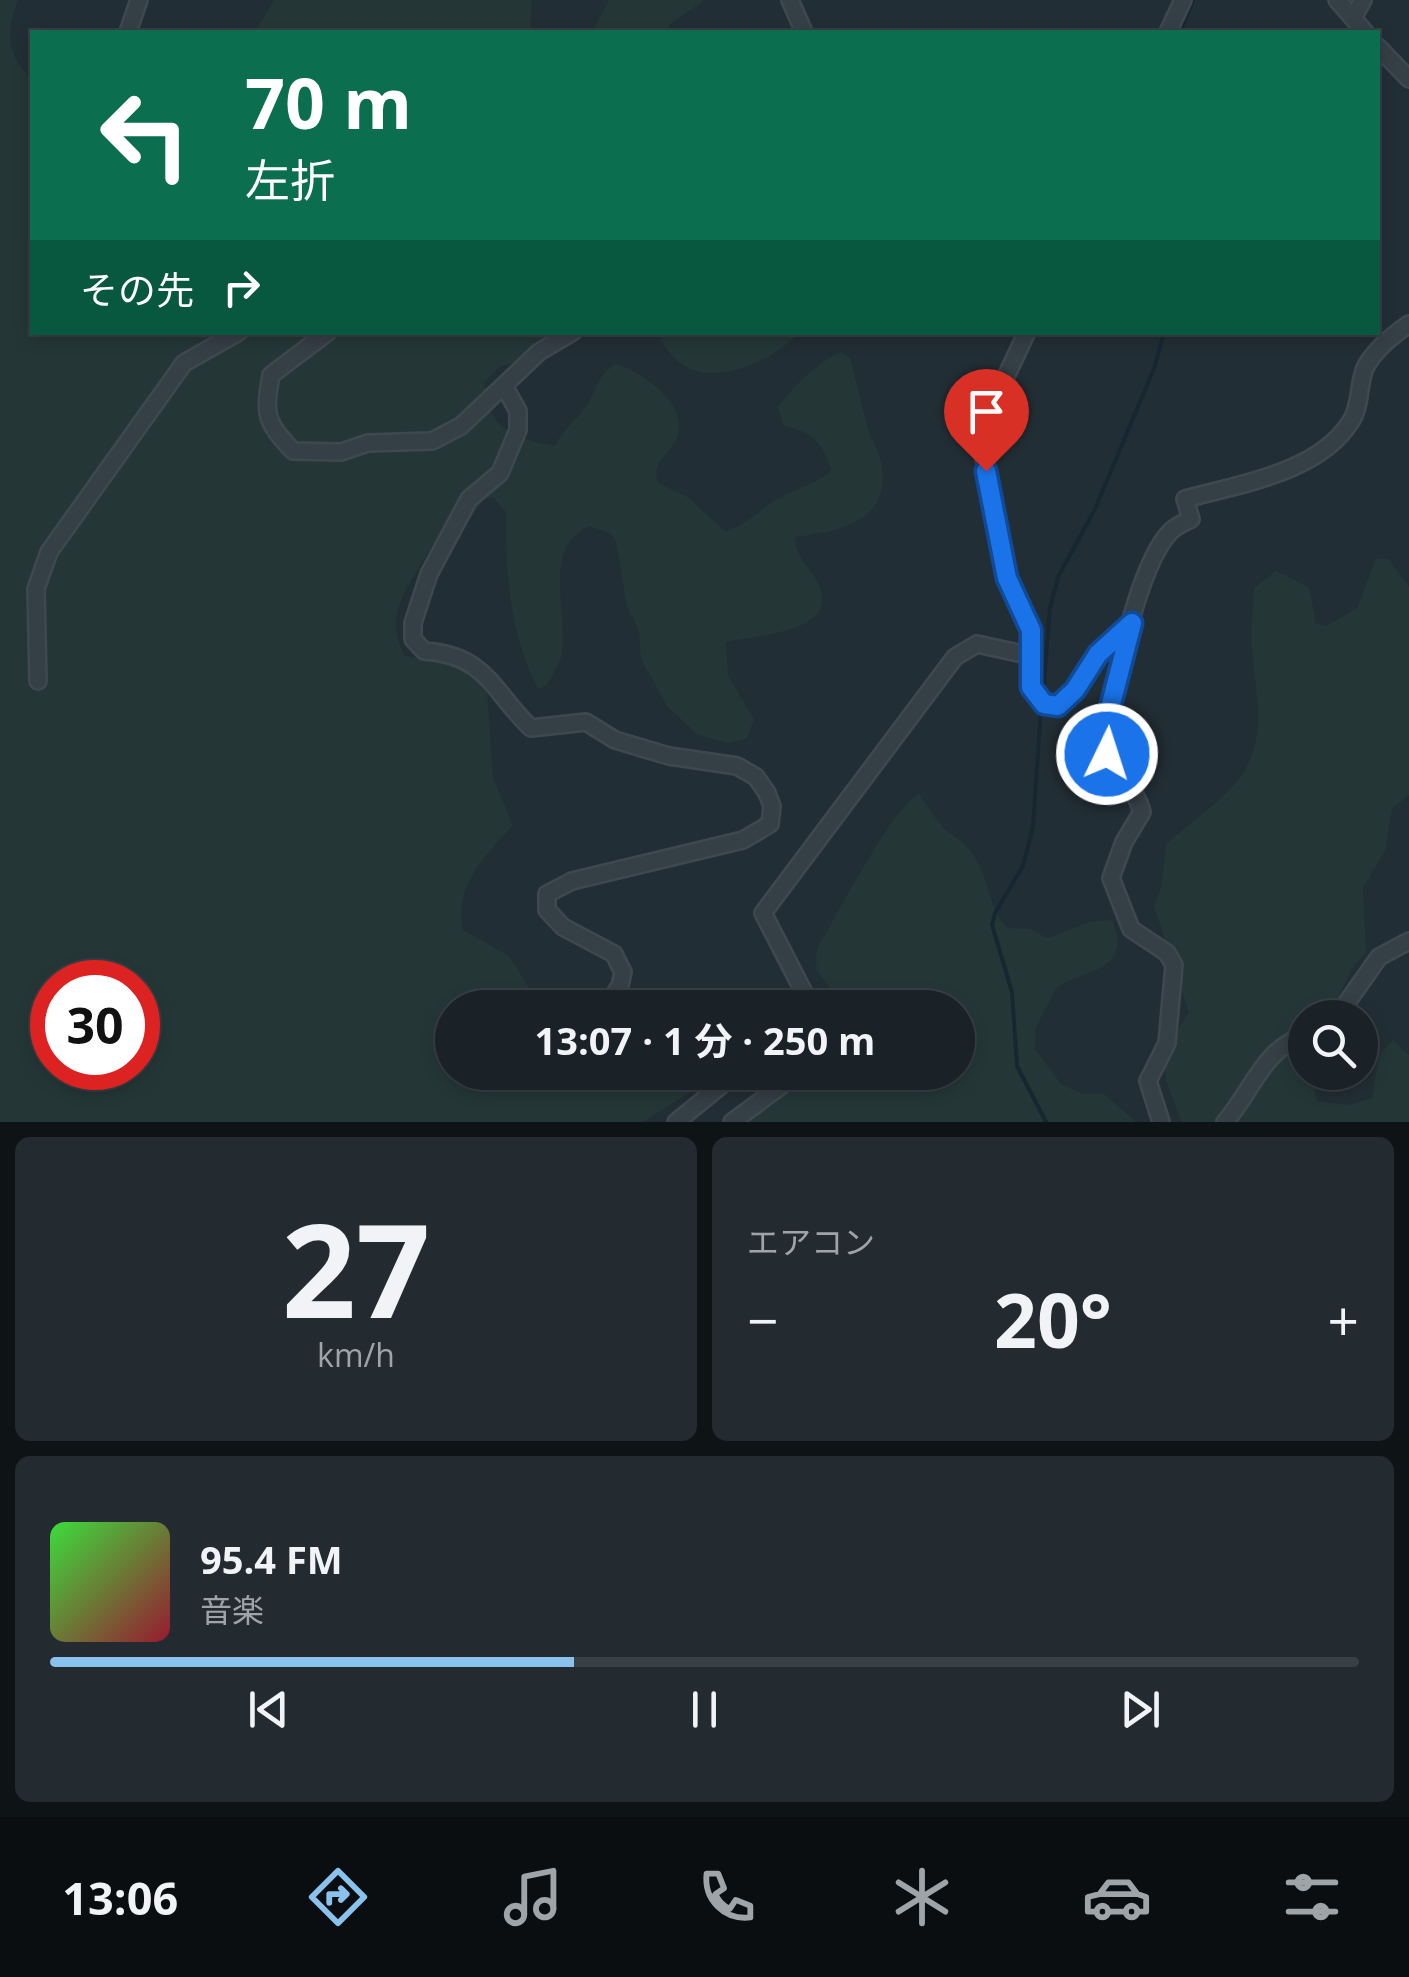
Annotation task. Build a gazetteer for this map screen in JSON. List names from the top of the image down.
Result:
{
  "page": {
    "turn": ["70 m", "左折"],
    "then": "その先",
    "limit": "30",
    "trip": "13:07 · 1 分 · 250 m",
    "tile": [
      ["27", "km/h"],
      "エアコン"
    ],
    "heat": ["−", "20°", "+"],
    "song": ["95.4 FM", "音楽"],
    "tabs": "13:06"
  }
}
